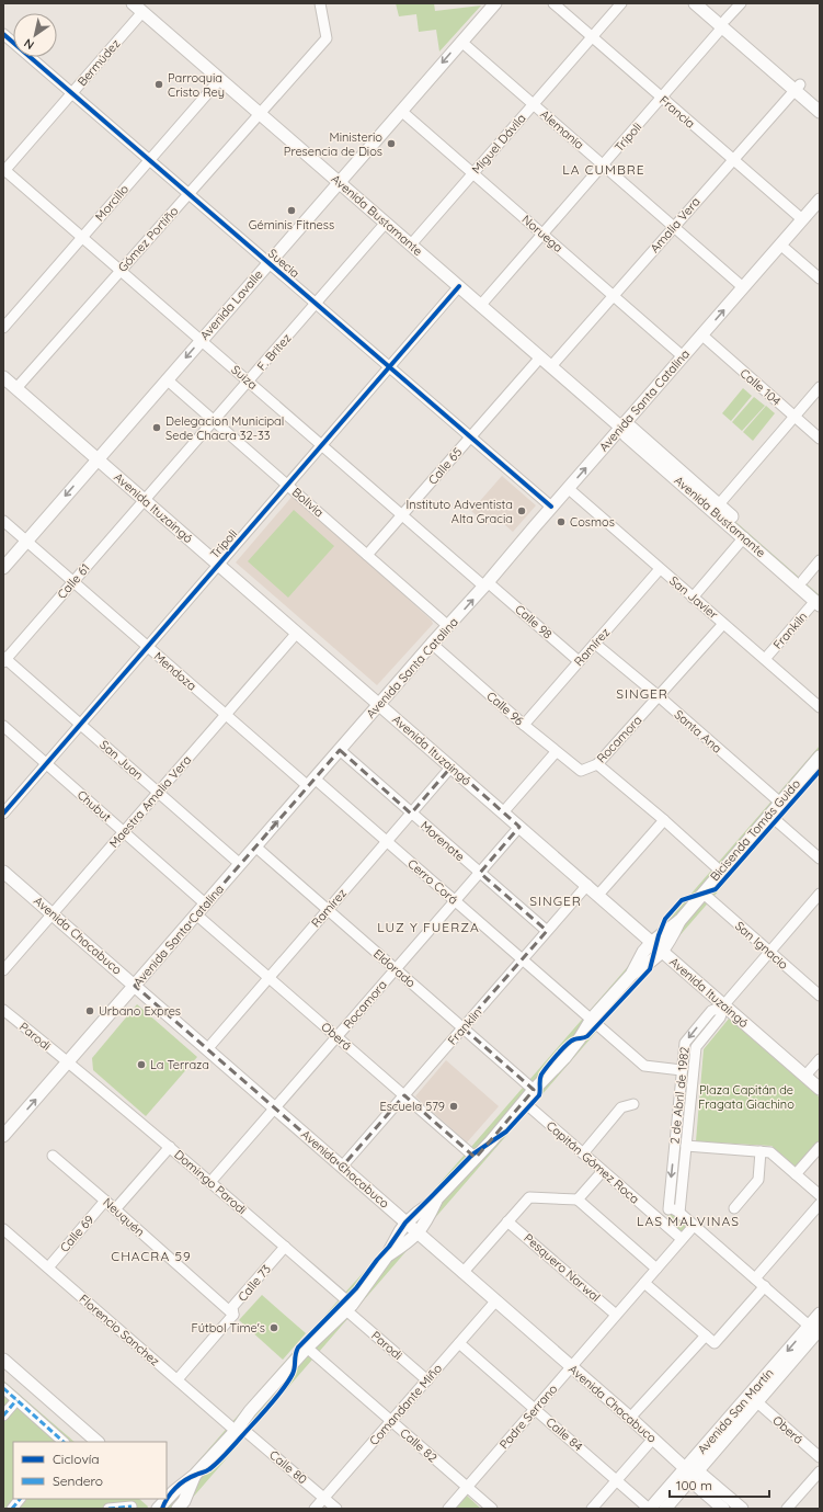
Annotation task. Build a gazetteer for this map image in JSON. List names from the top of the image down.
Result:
{
  "streets": {
    "main road": [
      "Avenida Bustamante",
      "Avenida Lavalle",
      "Avenida Santa Catalina",
      "Avenida Ituzaingó",
      "Avenida Chacabuco",
      "Avenida San Martín"
    ],
    "street": [
      "Bermúdez",
      "Francia",
      "Alemania",
      "Trípoli",
      "Miguel Dávila",
      "Morcillo",
      "Amalia Vera",
      "Noruega",
      "Gómez Portiño",
      "Suecia",
      "F. Britez",
      "Suiza",
      "Calle 104",
      "Calle 65",
      "Bolivia",
      "Calle 61",
      "San Javier",
      "Calle 98",
      "Frankiln",
      "Ramírez",
      "Mendoza",
      "Calle 96",
      "Santa Ana",
      "Rocamora",
      "San Juan",
      "Maestra Amalia Vera",
      "Chubut",
      "Morenate",
      "Cerro Corá",
      "San Ignacio",
      "Eldorado",
      "Franklin",
      "Parodi",
      "Oberá",
      "2 de Abril de 1982",
      "Capitán Gómez Roca",
      "Domingo Parodi",
      "Neuquén",
      "Calle 69",
      "Pesquero Narwal",
      "Calle 73",
      "Florencio Sanchez",
      "Comandante Miño",
      "Padre Serrano",
      "Calle 84",
      "Calle 82",
      "Calle 80"
    ],
    "cycle path": ["Bicisenda Tomás Guido"]
  },
  "crossings": [
    ["Bermúdez", "Avenida Bustamante"],
    ["Bermúdez", "Suecia"],
    ["Bermúdez", "Suiza"],
    ["Francia", "Trípoli"],
    ["Francia", "Miguel Dávila"],
    ["Francia", "Amalia Vera"],
    ["Francia", "Avenida Santa Catalina"],
    ["Alemania", "Trípoli"],
    ["Alemania", "Miguel Dávila"],
    ["Alemania", "Amalia Vera"],
    ["Alemania", "Avenida Lavalle"],
    ["Alemania", "Avenida Santa Catalina"],
    ["Trípoli", "Avenida Bustamante"],
    ["Trípoli", "Noruega"],
    ["Trípoli", "Suecia"],
    ["Trípoli", "Suiza"],
    ["Trípoli", "Bolivia"],
    ["Trípoli", "Avenida Ituzaingó"],
    ["Trípoli", "Mendoza"],
    ["Trípoli", "San Juan"],
    ["Trípoli", "Chubut"],
    ["Miguel Dávila", "Avenida Bustamante"],
    ["Miguel Dávila", "Noruega"],
    ["Morcillo", "Avenida Bustamante"],
    ["Morcillo", "Suecia"],
    ["Morcillo", "Suiza"],
    ["Avenida Bustamante", "Amalia Vera"],
    ["Avenida Bustamante", "Gómez Portiño"],
    ["Avenida Bustamante", "Avenida Lavalle"],
    ["Avenida Bustamante", "F. Britez"],
    ["Avenida Bustamante", "Avenida Santa Catalina"],
    ["Avenida Bustamante", "Calle 65"],
    ["Avenida Bustamante", "Frankiln"],
    ["Amalia Vera", "Noruega"],
    ["Noruega", "Avenida Lavalle"],
    ["Noruega", "Avenida Santa Catalina"],
    ["Gómez Portiño", "Suecia"],
    ["Gómez Portiño", "Suiza"],
    ["Gómez Portiño", "Avenida Ituzaingó"],
    ["Suecia", "Avenida Lavalle"],
    ["Suecia", "F. Britez"],
    ["Suecia", "Avenida Santa Catalina"],
    ["Suecia", "Calle 65"],
    ["Avenida Lavalle", "Suiza"],
    ["Avenida Lavalle", "Bolivia"],
    ["Avenida Lavalle", "Avenida Ituzaingó"],
    ["Avenida Lavalle", "Mendoza"],
    ["F. Britez", "Suiza"],
    ["F. Britez", "Bolivia"],
    ["F. Britez", "Avenida Ituzaingó"],
    ["F. Britez", "Calle 61"],
    ["Suiza", "Avenida Santa Catalina"],
    ["Suiza", "Calle 65"],
    ["Suiza", "Calle 98"],
    ["Calle 104", "Avenida Santa Catalina"],
    ["Avenida Santa Catalina", "Bolivia"],
    ["Avenida Santa Catalina", "Avenida Ituzaingó"],
    ["Avenida Santa Catalina", "San Javier"],
    ["Avenida Santa Catalina", "Calle 98"],
    ["Avenida Santa Catalina", "Mendoza"],
    ["Avenida Santa Catalina", "Calle 96"],
    ["Avenida Santa Catalina", "San Juan"],
    ["Avenida Santa Catalina", "Chubut"],
    ["Avenida Santa Catalina", "Morenate"],
    ["Avenida Santa Catalina", "Cerro Corá"],
    ["Avenida Santa Catalina", "Avenida Chacabuco"],
    ["Avenida Santa Catalina", "Eldorado"],
    ["Avenida Santa Catalina", "Parodi"],
    ["Avenida Santa Catalina", "Oberá"],
    ["Avenida Santa Catalina", "Domingo Parodi"],
    ["Calle 65", "Bolivia"],
    ["Avenida Ituzaingó", "Calle 61"],
    ["Avenida Ituzaingó", "Ramírez"],
    ["Avenida Ituzaingó", "Rocamora"],
    ["Avenida Ituzaingó", "Maestra Amalia Vera"],
    ["Avenida Ituzaingó", "Franklin"],
    ["Avenida Ituzaingó", "2 de Abril de 1982"],
    ["Calle 61", "Mendoza"],
    ["Calle 61", "San Juan"],
    ["San Javier", "Frankiln"],
    ["San Javier", "Ramírez"],
    ["San Javier", "Rocamora"],
    ["Calle 98", "Ramírez"],
    ["Ramírez", "Calle 96"],
    ["Ramírez", "Santa Ana"],
    ["Ramírez", "Morenate"],
    ["Ramírez", "Cerro Corá"],
    ["Ramírez", "Avenida Chacabuco"],
    ["Ramírez", "Eldorado"],
    ["Ramírez", "Oberá"],
    ["Mendoza", "Maestra Amalia Vera"],
    ["Mendoza", "Cerro Corá"],
    ["Calle 96", "Rocamora"],
    ["Santa Ana", "Rocamora"],
    ["Rocamora", "Morenate"],
    ["Rocamora", "Cerro Corá"],
    ["Rocamora", "Avenida Chacabuco"],
    ["Rocamora", "Eldorado"],
    ["Rocamora", "Oberá"],
    ["Rocamora", "Domingo Parodi"],
    ["San Juan", "Maestra Amalia Vera"],
    ["Maestra Amalia Vera", "Chubut"],
    ["Maestra Amalia Vera", "Avenida Chacabuco"],
    ["Morenate", "Franklin"],
    ["Cerro Corá", "Franklin"],
    ["Cerro Corá", "2 de Abril de 1982"],
    ["Avenida Chacabuco", "Franklin"],
    ["Avenida Chacabuco", "Comandante Miño"],
    ["Avenida Chacabuco", "Avenida San Martín"],
    ["Avenida Chacabuco", "Padre Serrano"],
    ["Eldorado", "Franklin"],
    ["Franklin", "Oberá"],
    ["Parodi", "Domingo Parodi"],
    ["Parodi", "Comandante Miño"],
    ["Oberá", "Avenida San Martín"],
    ["Capitán Gómez Roca", "Padre Serrano"],
    ["Domingo Parodi", "Calle 73"],
    ["Neuquén", "Calle 69"],
    ["Neuquén", "Calle 73"],
    ["Calle 69", "Florencio Sanchez"],
    ["Pesquero Narwal", "Padre Serrano"],
    ["Calle 73", "Florencio Sanchez"],
    ["Florencio Sanchez", "Calle 80"],
    ["Comandante Miño", "Calle 84"],
    ["Comandante Miño", "Calle 82"],
    ["Comandante Miño", "Calle 80"],
    ["Avenida San Martín", "Calle 84"],
    ["Padre Serrano", "Calle 84"],
    ["Padre Serrano", "Calle 82"]
  ],
  "districts": [
    "LA CUMBRE",
    "SINGER",
    "SINGER",
    "LUZ Y FUERZA",
    "LAS MALVINAS",
    "CHACRA 59"
  ],
  "parks": ["Plaza Capitán de Fragata Giachino"],
  "places": [
    "Parroquia Cristo Rey",
    "Ministerio Presencia de Dios",
    "Géminis Fitness",
    "Delegacion Municipal Sede Chacra 32-33",
    "Instituto Adventista Alta Gracia",
    "Cosmos",
    "Urbano Expres",
    "La Terraza",
    "Escuela 579",
    "Fútbol Time's"
  ],
  "legend": ["Ciclovía", "Sendero"],
  "scale_bar": "100 m",
  "north": "bottom left"
}
